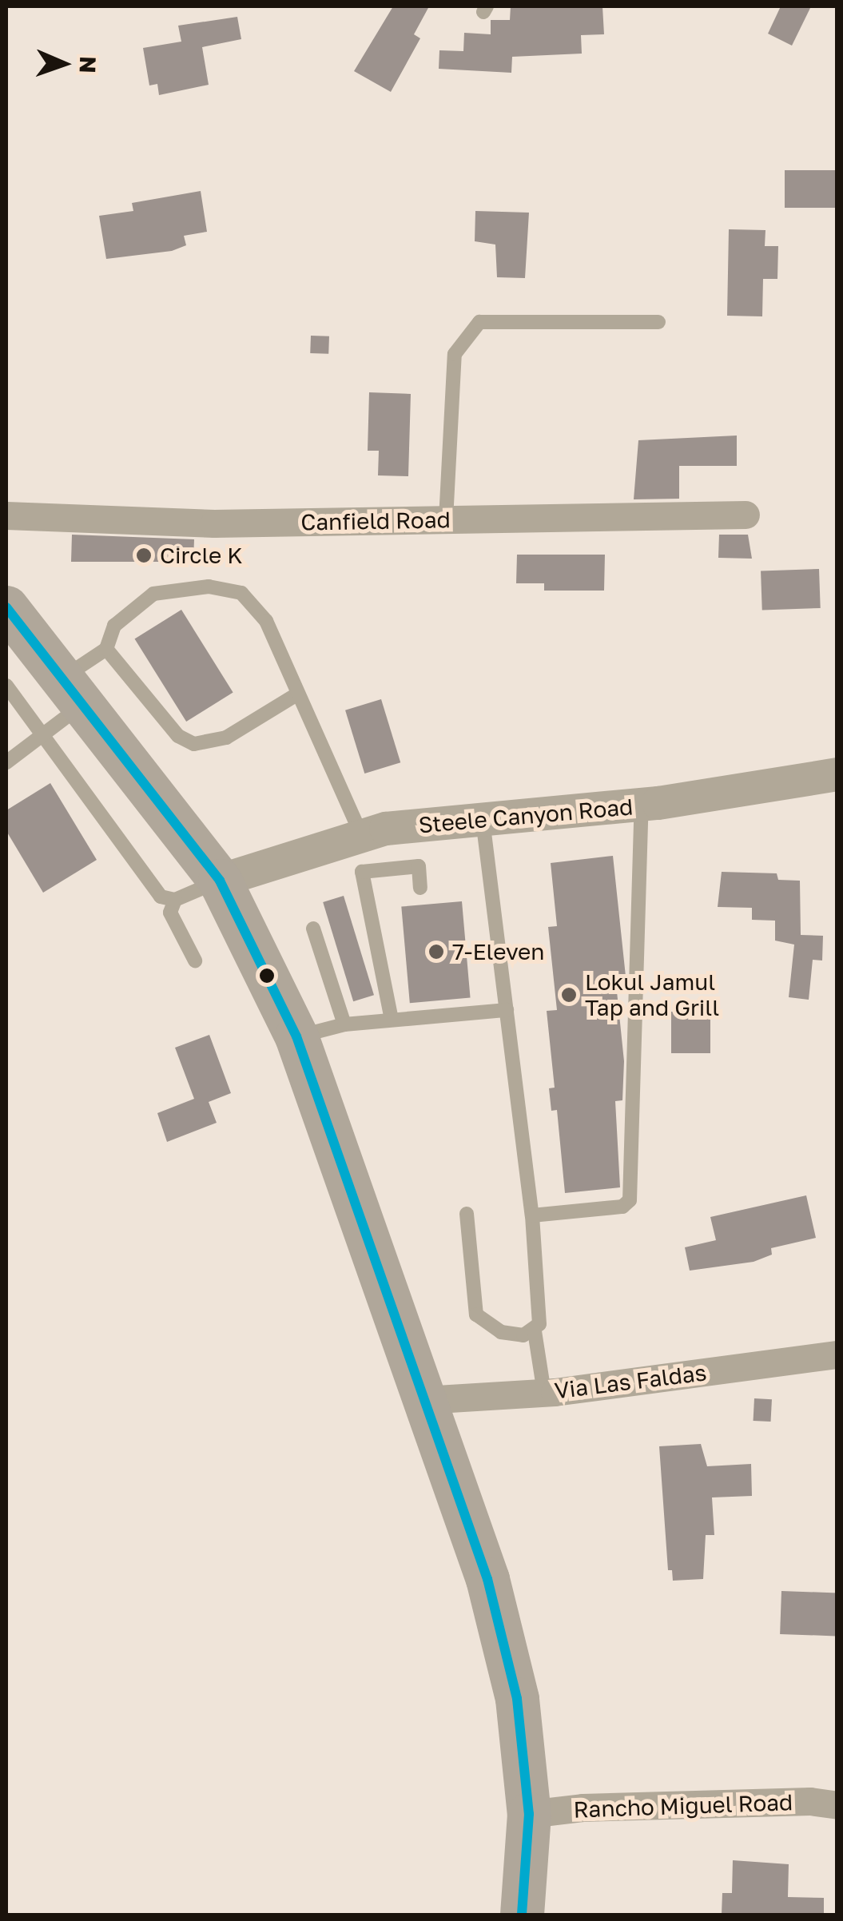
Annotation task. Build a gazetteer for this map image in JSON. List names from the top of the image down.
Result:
{
  "streets": {
    "street": [
      "Canfield Road",
      "Steele Canyon Road",
      "Via Las Faldas",
      "Rancho Miguel Road"
    ]
  },
  "places": ["Circle K", "7-Eleven", "Lokul Jamul Tap and Grill"],
  "north": "right"
}
